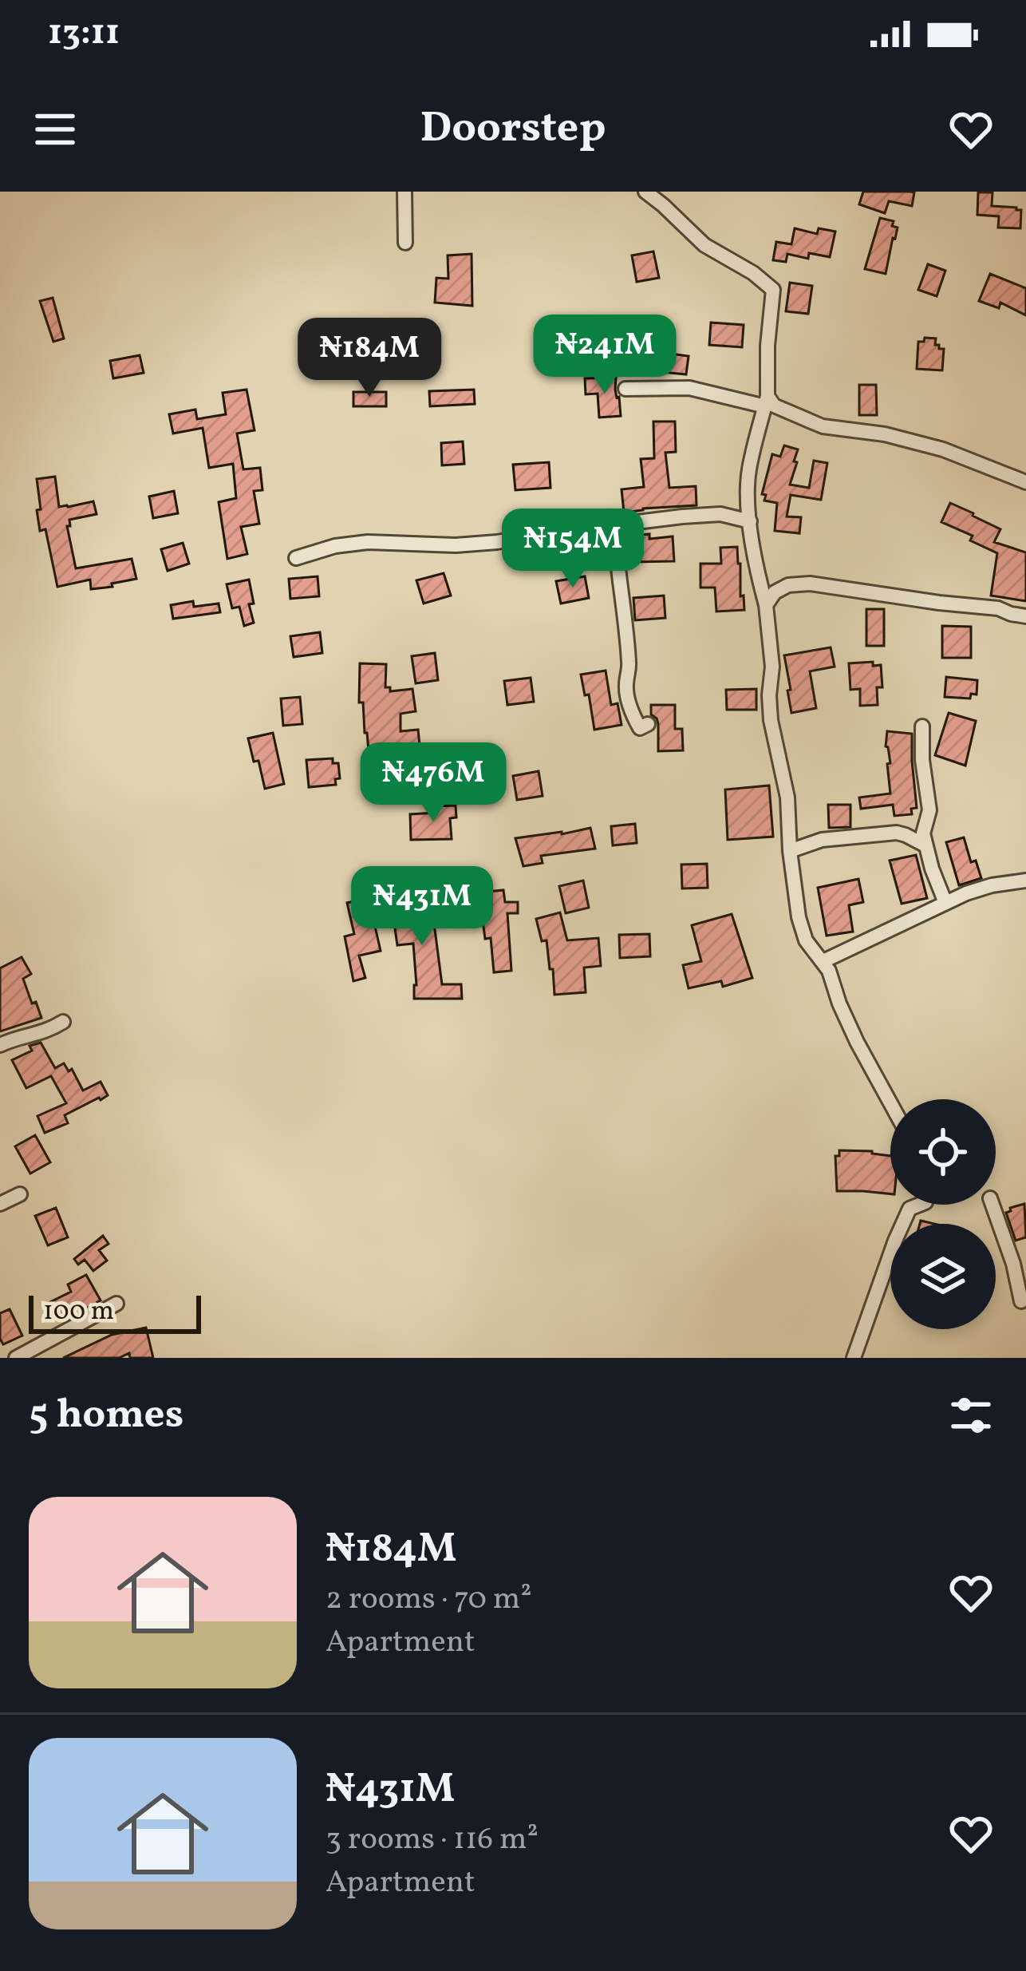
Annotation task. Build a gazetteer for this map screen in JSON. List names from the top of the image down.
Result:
{
  "scale_bar": "100 m",
  "page": {
    "status": "13:11",
    "header": "Doorstep",
    "price": [
      "₦241M",
      "₦184M",
      "₦154M",
      "₦476M",
      "₦431M"
    ],
    "scale": "100 m",
    "heading": "5 homes",
    "list": [
      {
        "name": "₦184M",
        "note": "2 rooms · 70 m² · Apartment"
      },
      {
        "name": "₦431M",
        "note": "3 rooms · 116 m² · Apartment"
      }
    ]
  }
}
